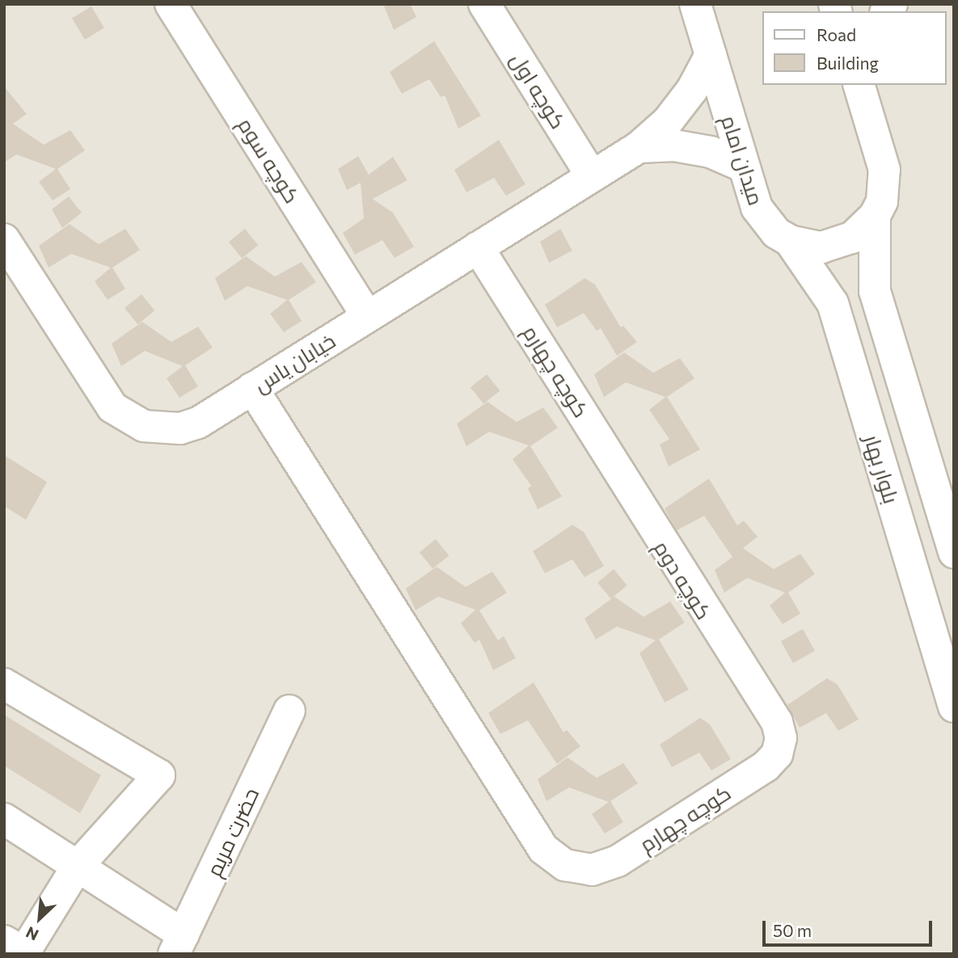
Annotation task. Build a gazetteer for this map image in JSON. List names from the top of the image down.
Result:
{
  "streets": {
    "street": [
      "کوچه اول",
      "کوچه سوم",
      "میدان امام",
      "خیابان یاس",
      "کوچه چهارم",
      "بلوار بهار",
      "حضرت مریم"
    ]
  },
  "crossings": [
    ["کوچه اول", "خیابان یاس"],
    ["کوچه سوم", "خیابان یاس"],
    ["میدان امام", "خیابان یاس"],
    ["میدان امام", "بلوار بهار"],
    ["خیابان یاس", "کوچه چهارم"]
  ],
  "legend": ["Road", "Building"],
  "scale_bar": "50 m",
  "north": "bottom left"
}
